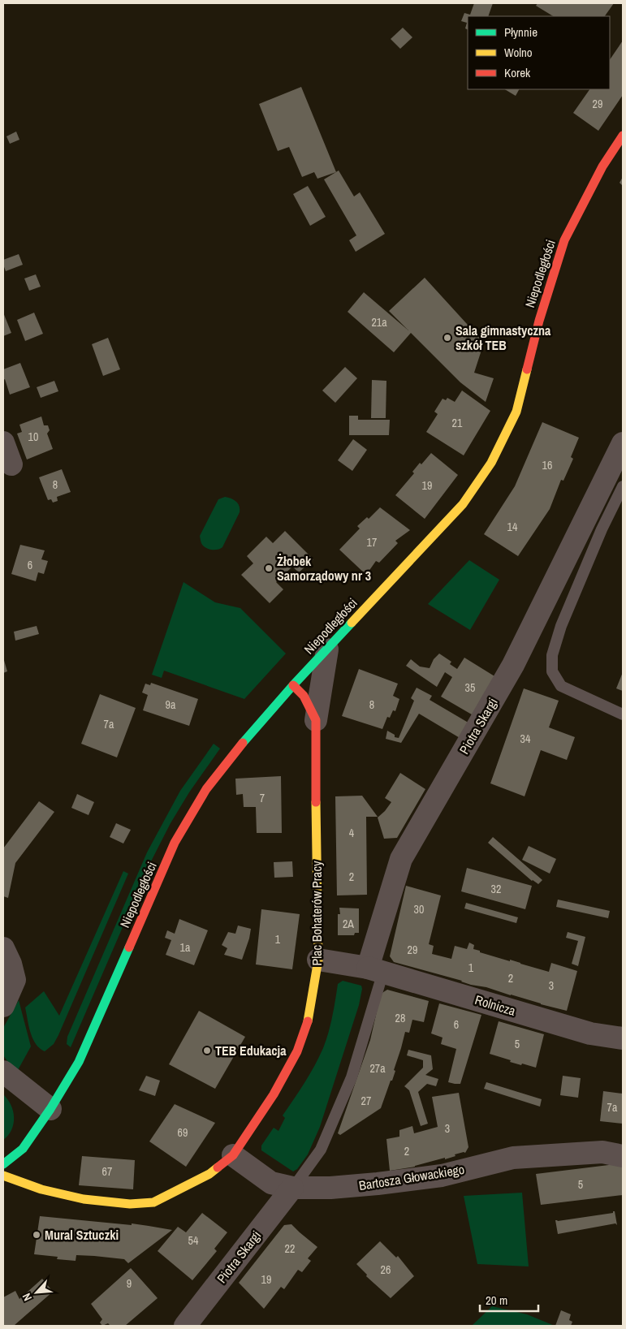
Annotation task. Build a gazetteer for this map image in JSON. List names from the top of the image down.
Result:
{
  "streets": {
    "street": [
      "Niepodległości",
      "Piotra Skargi",
      "Plac Bohaterów Pracy",
      "Rolnicza",
      "Bartosza Głowackiego"
    ]
  },
  "crossings": [
    ["Niepodległości", "Plac Bohaterów Pracy"],
    ["Piotra Skargi", "Rolnicza"],
    ["Piotra Skargi", "Bartosza Głowackiego"],
    ["Plac Bohaterów Pracy", "Bartosza Głowackiego"]
  ],
  "places": [
    "Sala gimnastyczna szkół TEB",
    "Żłobek Samorządowy nr 3",
    "TEB Edukacja",
    "Mural Sztuczki"
  ],
  "house_numbers": [
    "29",
    "21a",
    "21",
    "10",
    "16",
    "8",
    "19",
    "14",
    "17",
    "6",
    "35",
    "9a",
    "8",
    "7a",
    "34",
    "7",
    "4",
    "2",
    "32",
    "30",
    "2A",
    "1",
    "1a",
    "29",
    "1",
    "2",
    "3",
    "28",
    "6",
    "5",
    "27a",
    "27",
    "7a",
    "3",
    "69",
    "2",
    "67",
    "5",
    "54",
    "22",
    "26",
    "19",
    "9"
  ],
  "legend": ["Płynnie", "Wolno", "Korek"],
  "scale_bar": "20 m",
  "north": "bottom left"
}
